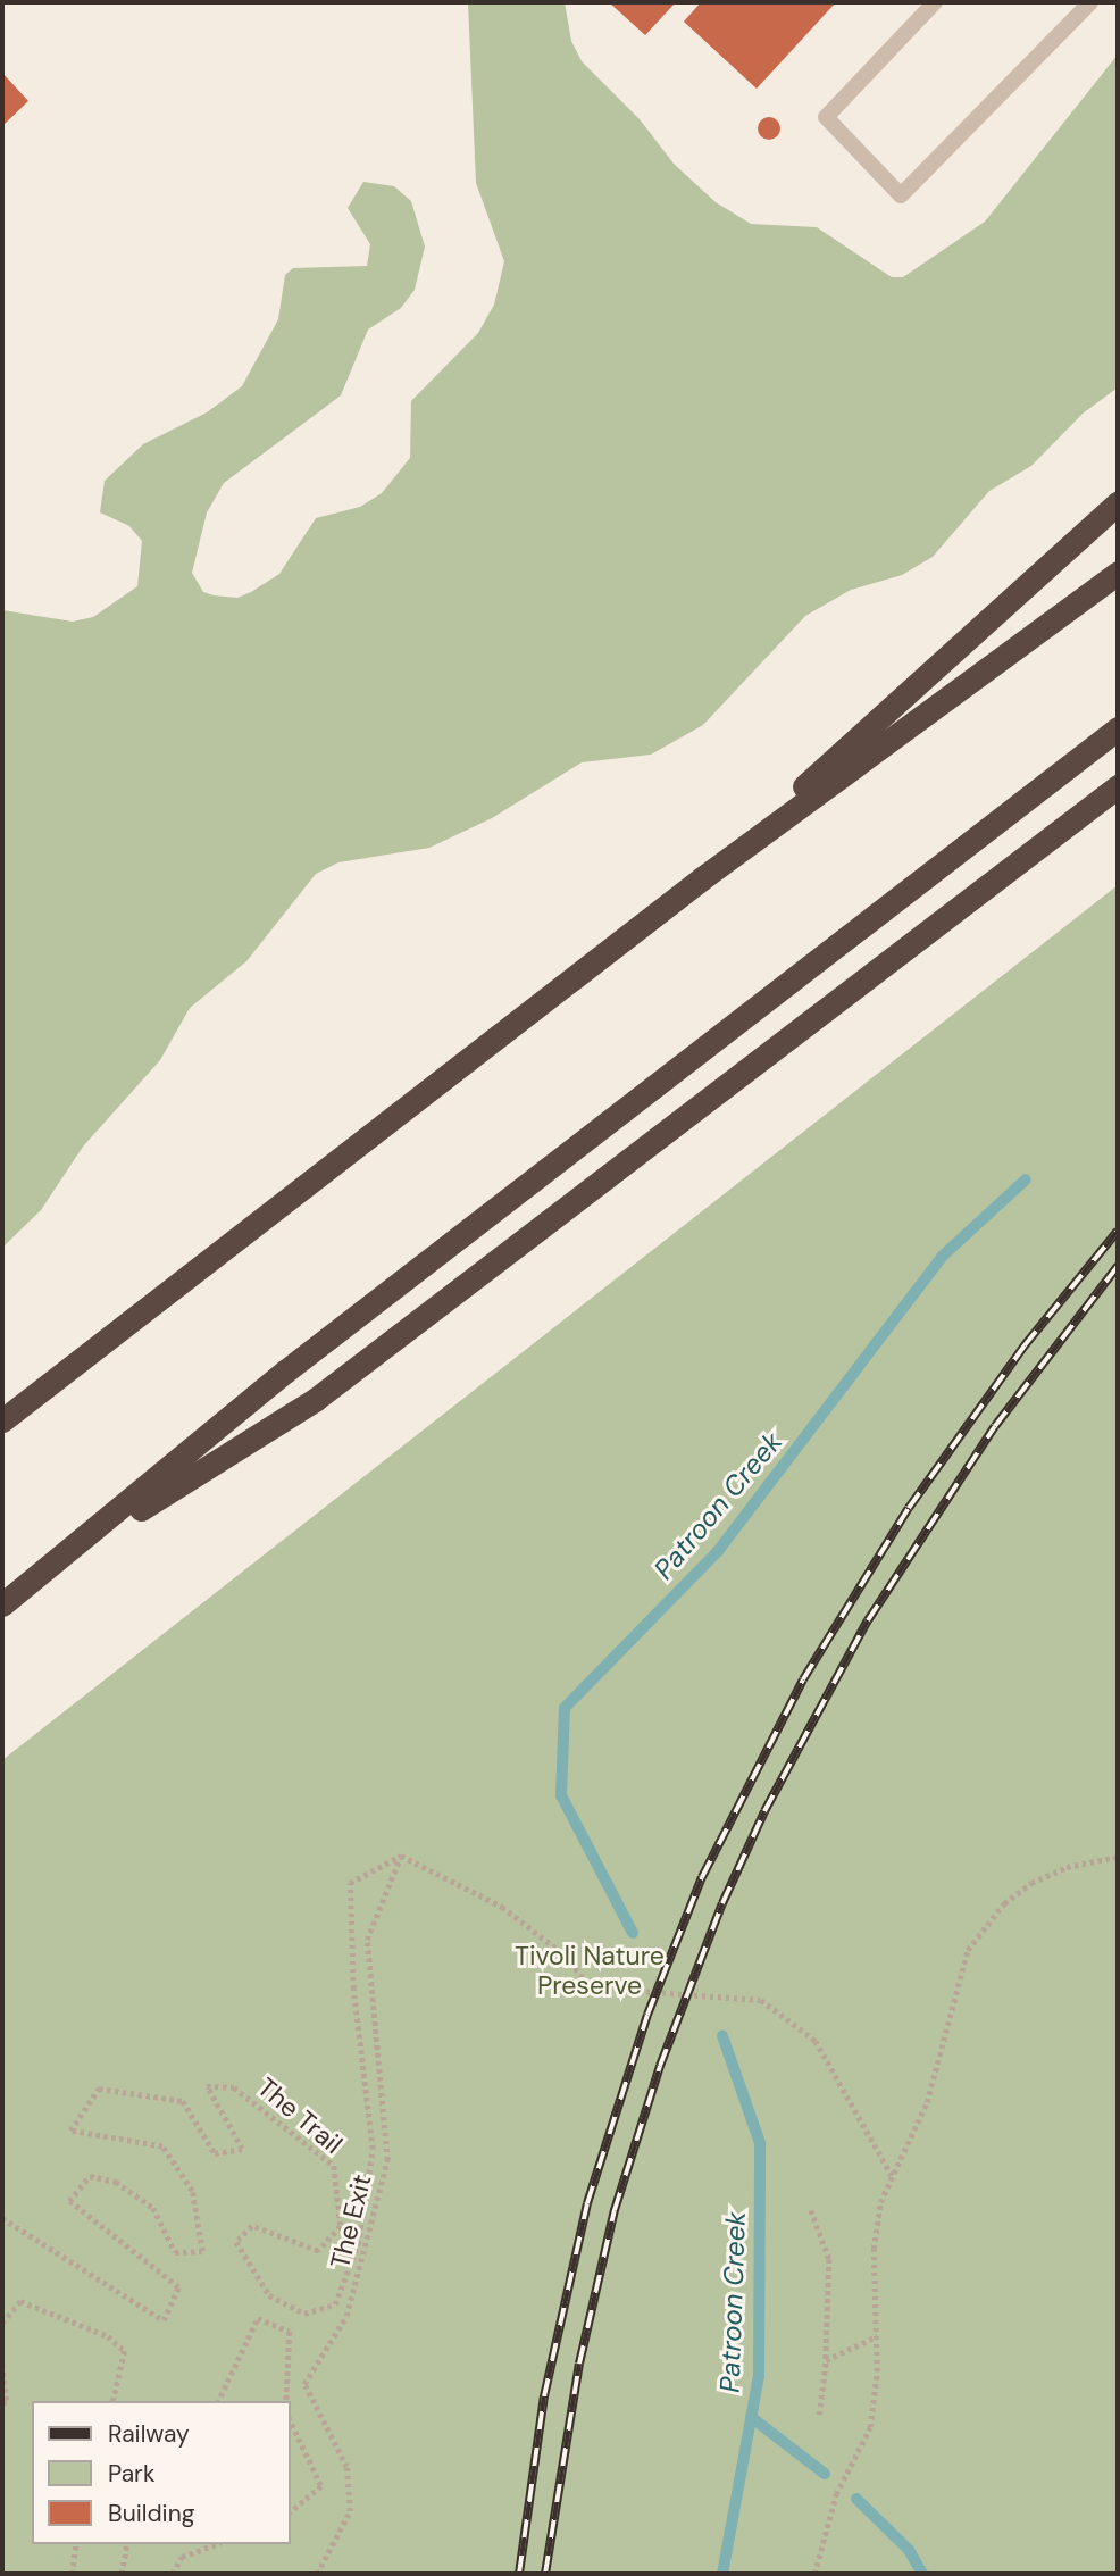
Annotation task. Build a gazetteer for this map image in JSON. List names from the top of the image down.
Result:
{
  "streets": {
    "path": ["The Trail", "The Exit"]
  },
  "crossings": [
    ["The Trail", "The Exit"]
  ],
  "water": ["Patroon Creek"],
  "parks": ["Tivoli Nature Preserve"],
  "legend": ["Railway", "Park", "Building"]
}
